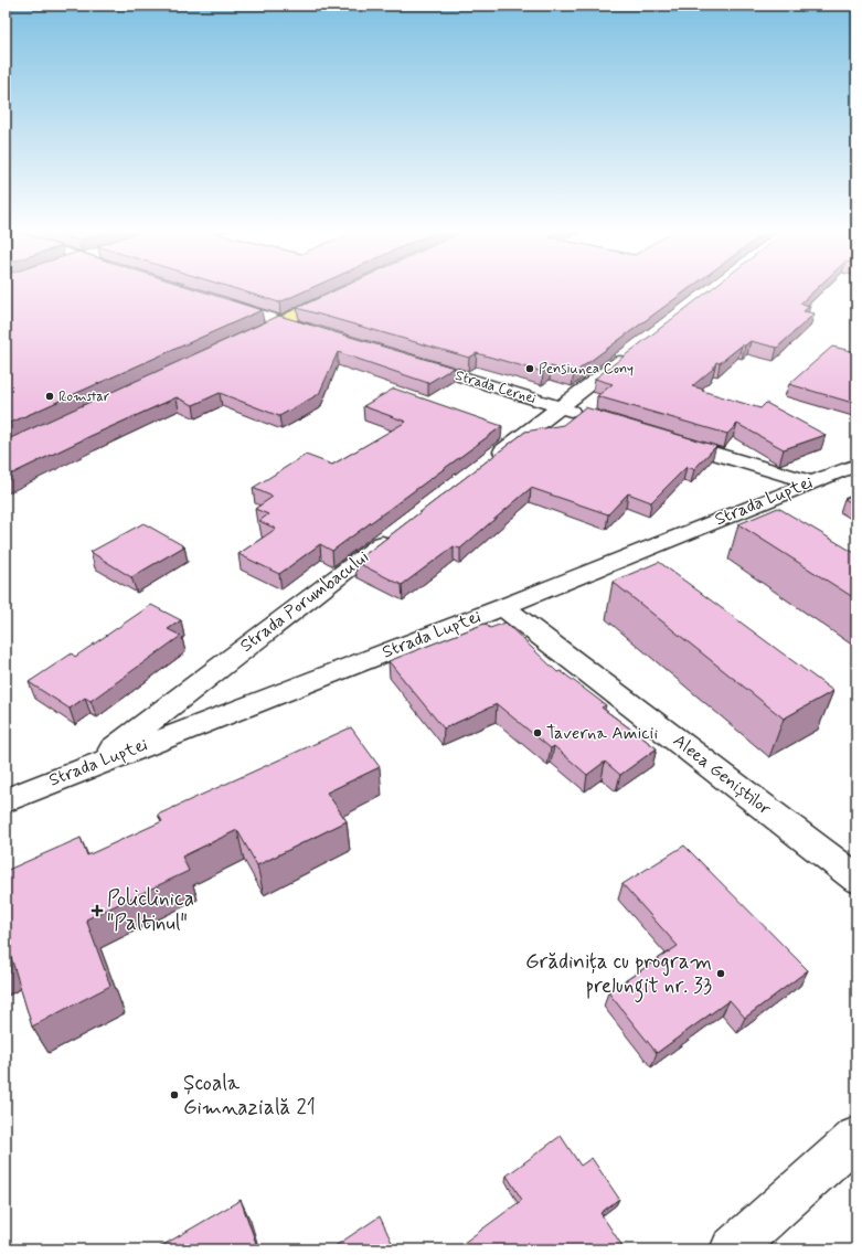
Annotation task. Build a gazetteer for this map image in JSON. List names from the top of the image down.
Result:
{
  "streets": {
    "street": [
      "Strada Cernei",
      "Strada Luptei",
      "Strada Porumbacului",
      "Aleea Geniștilor"
    ]
  },
  "crossings": [
    ["Strada Luptei", "Strada Porumbacului"],
    ["Strada Luptei", "Aleea Geniștilor"]
  ],
  "places": {
    "other": [
      "Pensiunea Cony",
      "Romstar",
      "Taverna Amicii",
      "Grădinița cu program prelungit nr. 33",
      "Școala Gimnazială 21"
    ],
    "health": ["Policlinica \"Paltinul\""]
  }
}
